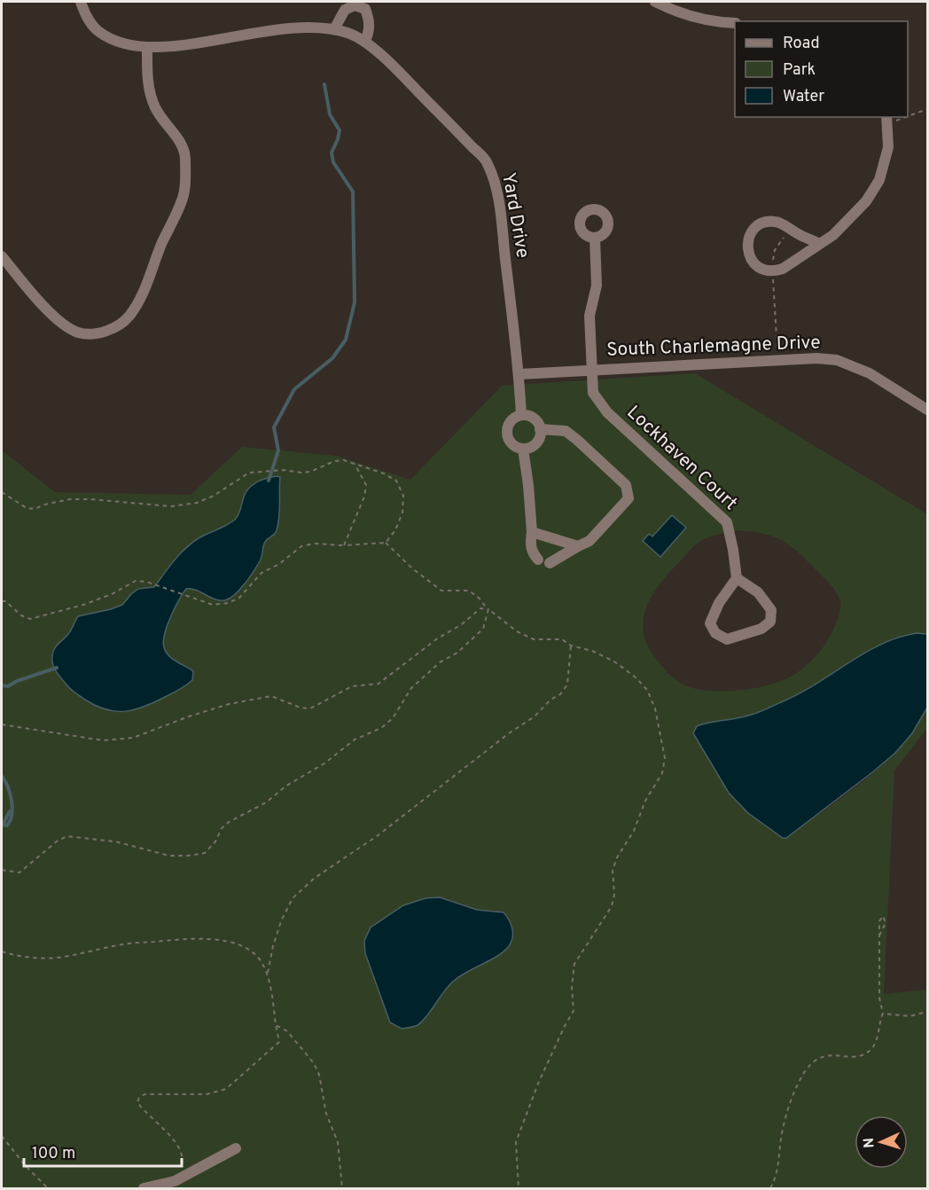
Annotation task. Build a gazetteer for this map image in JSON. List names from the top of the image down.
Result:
{
  "streets": {
    "street": ["Yard Drive", "South Charlemagne Drive", "Lockhaven Court"]
  },
  "crossings": [
    ["Yard Drive", "South Charlemagne Drive"],
    ["South Charlemagne Drive", "Lockhaven Court"]
  ],
  "legend": ["Road", "Park", "Water"],
  "scale_bar": "100 m",
  "north": "left"
}
